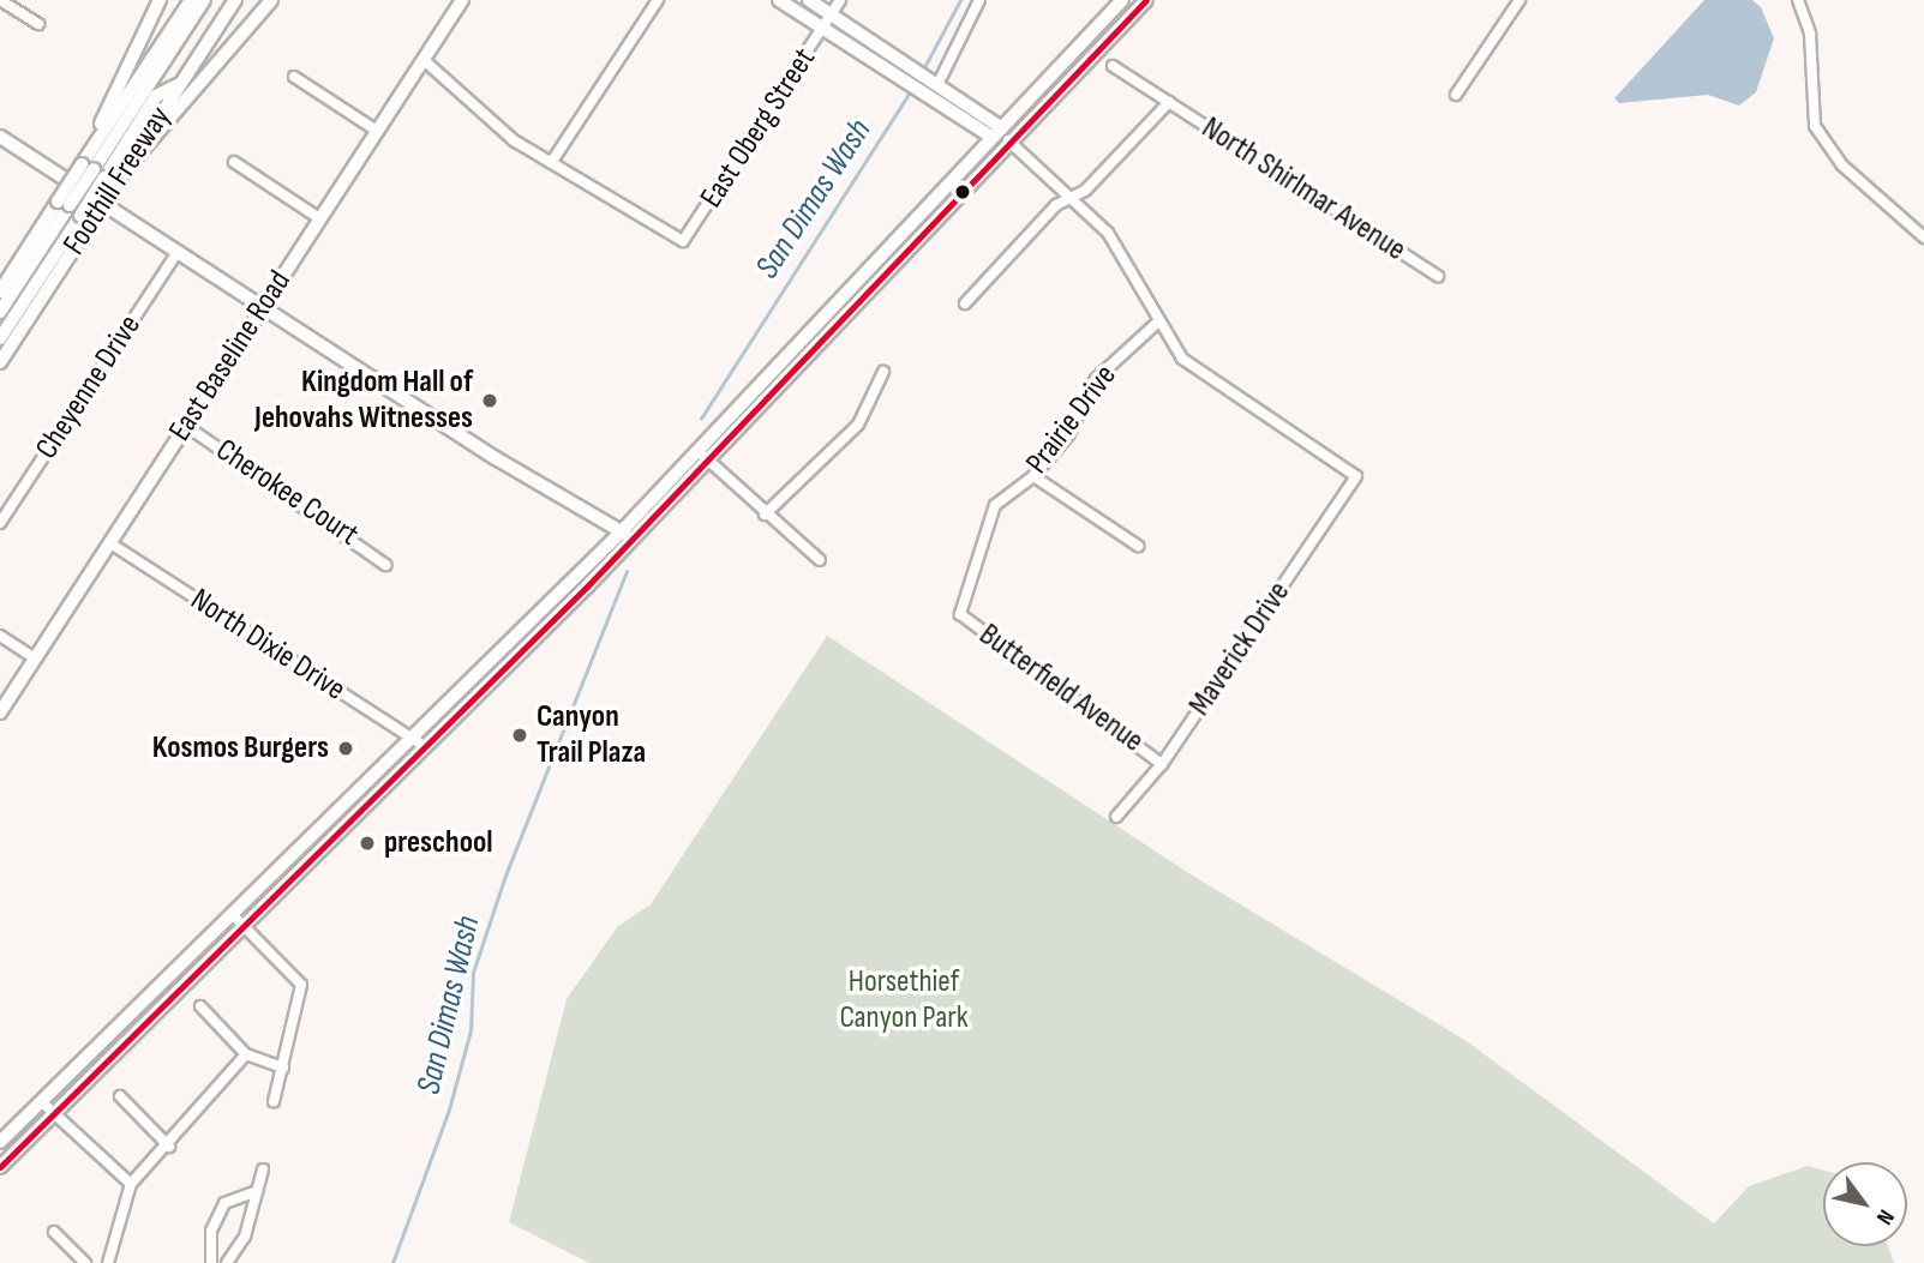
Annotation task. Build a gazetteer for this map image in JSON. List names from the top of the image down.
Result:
{
  "streets": {
    "highway": ["Foothill Freeway"],
    "main road": ["East Baseline Road"],
    "street": [
      "East Oberg Street",
      "North Shirlmar Avenue",
      "Cheyenne Drive",
      "Prairie Drive",
      "Cherokee Court",
      "North Dixie Drive",
      "Maverick Drive",
      "Butterfield Avenue"
    ]
  },
  "crossings": [
    ["East Baseline Road", "Cherokee Court"],
    ["East Baseline Road", "North Dixie Drive"],
    ["Prairie Drive", "Maverick Drive"],
    ["Prairie Drive", "Butterfield Avenue"],
    ["Maverick Drive", "Butterfield Avenue"]
  ],
  "water": ["San Dimas Wash"],
  "parks": ["Horsethief Canyon Park"],
  "places": [
    "Kingdom Hall of Jehovahs Witnesses",
    "Canyon Trail Plaza",
    "Kosmos Burgers",
    "preschool"
  ],
  "north": "bottom right"
}
